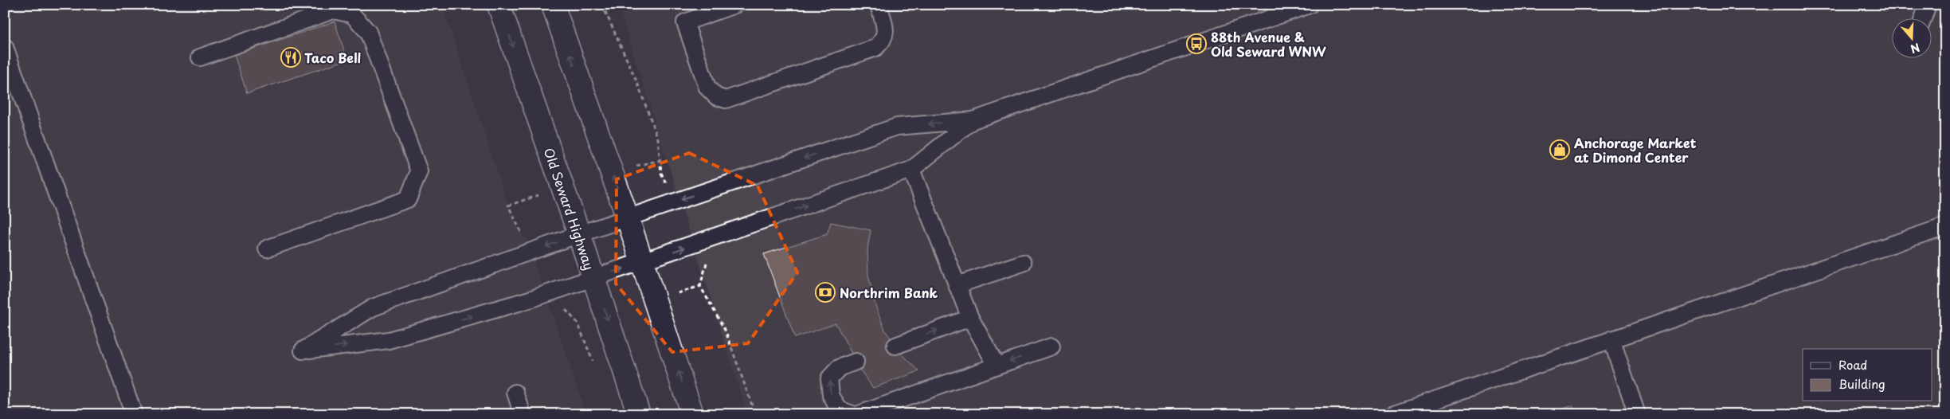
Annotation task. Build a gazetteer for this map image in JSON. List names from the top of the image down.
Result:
{
  "streets": {
    "main road": ["Old Seward Highway"]
  },
  "places": {
    "bus stop": ["88th Avenue & Old Seward WNW"],
    "restaurant": ["Taco Bell"],
    "shop": ["Anchorage Market at Dimond Center"],
    "bank": ["Northrim Bank"]
  },
  "legend": ["Road", "Building"],
  "north": "bottom"
}
